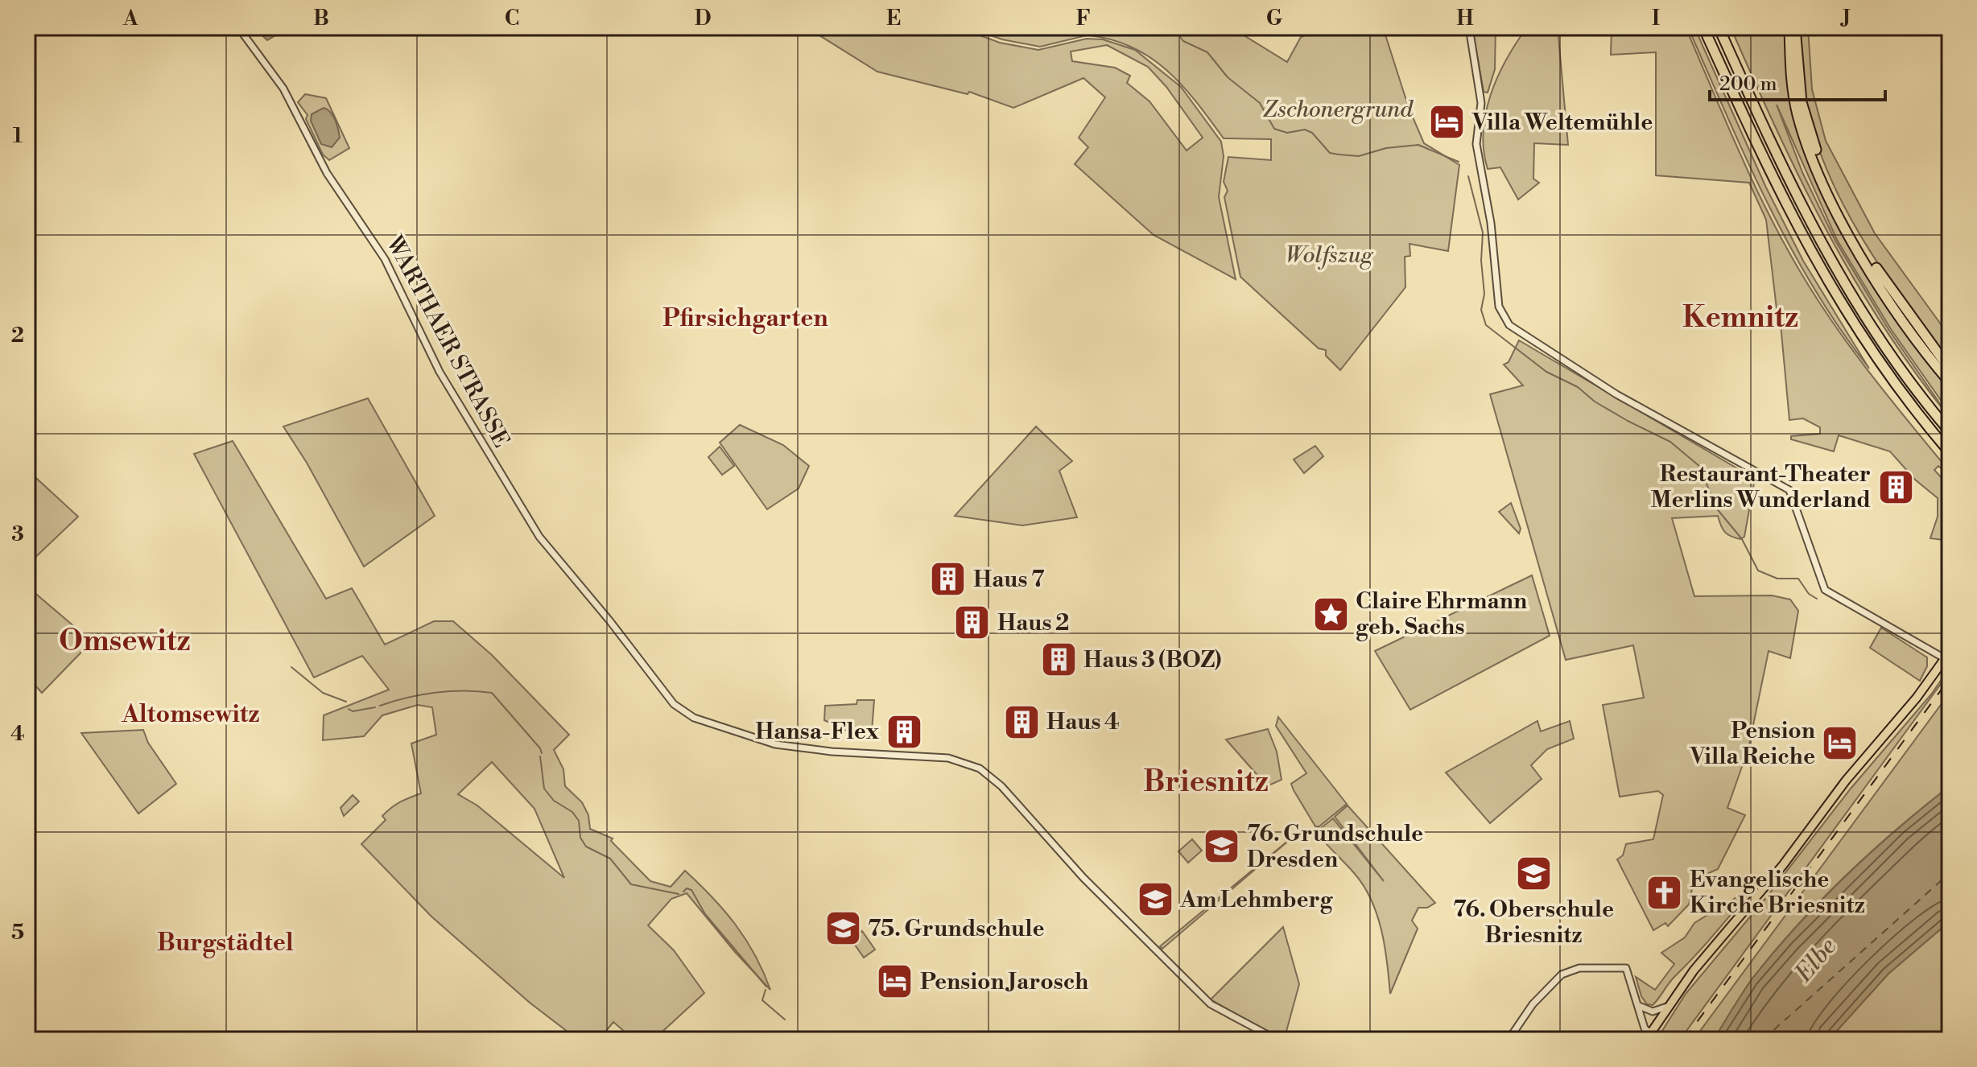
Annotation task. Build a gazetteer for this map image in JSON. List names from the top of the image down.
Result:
{
  "streets": {
    "street": ["WARTHAER STRASSE"]
  },
  "districts": [
    "Kemnitz",
    "Pfirsichgarten",
    "Omsewitz",
    "Altomsewitz",
    "Briesnitz",
    "Burgstädtel"
  ],
  "water": ["Elbe"],
  "parks": ["Zschonergrund", "Wolfszug"],
  "places": {
    "hotel": ["Villa Weltemühle", "Pension Villa Reiche", "Pension Jarosch"],
    "building": [
      "Restaurant-Theater Merlins Wunderland",
      "Haus 7",
      "Haus 2",
      "Haus 3 (BOZ)",
      "Haus 4",
      "Hansa-Flex"
    ],
    "place": ["Claire Ehrmann geb. Sachs"],
    "school or university": [
      "76. Grundschule Dresden",
      "76. Oberschule Briesnitz",
      "Am Lehmberg",
      "75. Grundschule"
    ],
    "church": ["Evangelische Kirche Briesnitz"]
  },
  "scale_bar": "200 m",
  "grid": {
    "columns": [
      "A",
      "B",
      "C",
      "D",
      "E",
      "F",
      "G",
      "H",
      "I",
      "J"
    ],
    "rows": [
      "1",
      "2",
      "3",
      "4",
      "5"
    ]
  }
}
